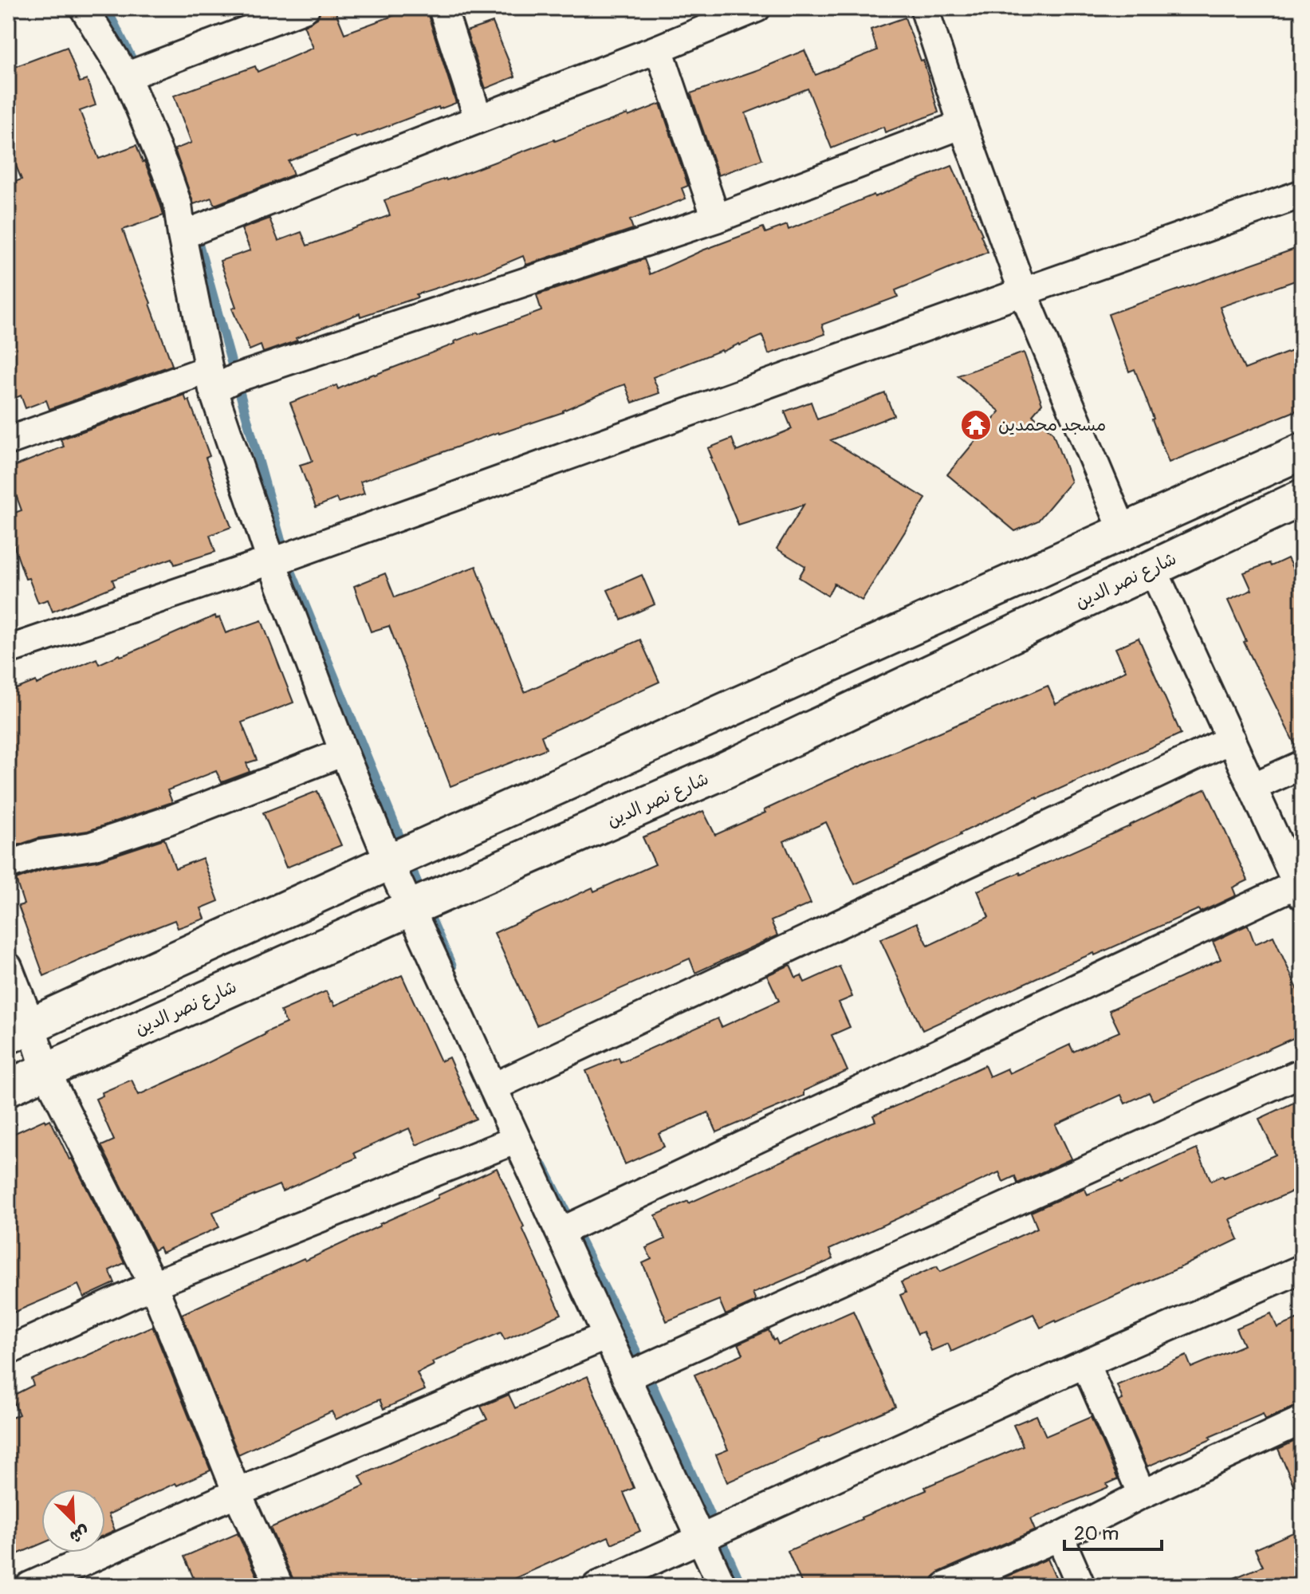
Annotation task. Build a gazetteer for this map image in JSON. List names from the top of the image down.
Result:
{
  "streets": {
    "street": ["شارع نصر الدين"]
  },
  "places": {
    "temple": ["مسجد محمدين"]
  },
  "scale_bar": "20 m",
  "north": "bottom right"
}
